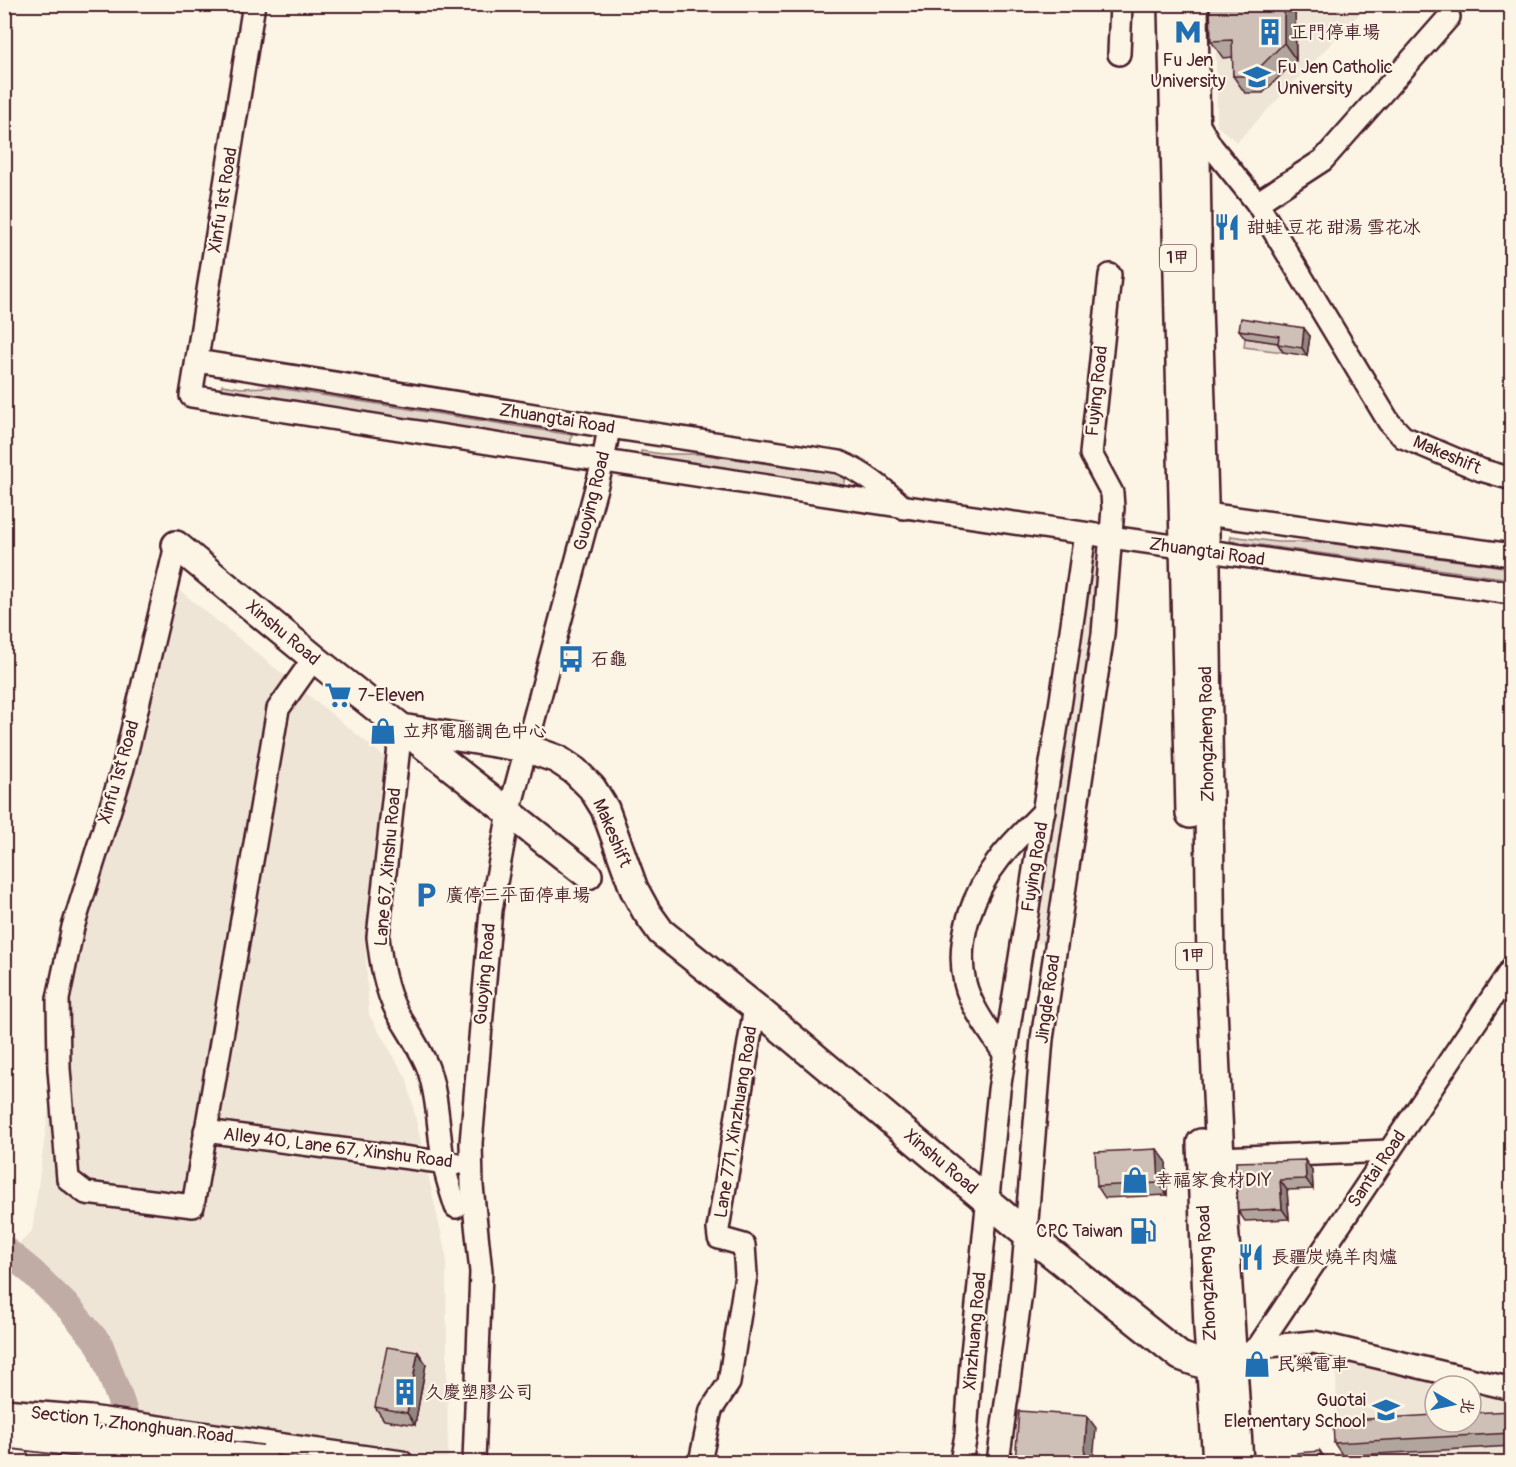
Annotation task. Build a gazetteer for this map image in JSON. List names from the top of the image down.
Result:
{
  "streets": {
    "main road": [
      "1甲",
      "Makeshift",
      "Xinshu Road",
      "Zhongzheng Road"
    ],
    "street": [
      "Xinfu 1st Road",
      "Fuying Road",
      "Zhuangtai Road",
      "Guoying Road",
      "Lane 67, Xinshu Road",
      "Jingde Road",
      "Lane 771, Xinzhuang Road",
      "Alley 40, Lane 67, Xinshu Road",
      "Santai Road",
      "Xinzhuang Road",
      "Section 1, Zhonghuan Road"
    ]
  },
  "crossings": [
    ["Xinfu 1st Road", "Zhuangtai Road"],
    ["Xinfu 1st Road", "Xinshu Road"],
    ["Xinfu 1st Road", "Alley 40, Lane 67, Xinshu Road"],
    ["Fuying Road", "Zhuangtai Road"],
    ["Fuying Road", "Xinshu Road"],
    ["Fuying Road", "Jingde Road"],
    ["Fuying Road", "Xinzhuang Road"],
    ["Zhuangtai Road", "Guoying Road"],
    ["Zhuangtai Road", "Zhongzheng Road"],
    ["Zhuangtai Road", "Jingde Road"],
    ["Makeshift", "Guoying Road"],
    ["Makeshift", "Xinshu Road"],
    ["Makeshift", "Lane 67, Xinshu Road"],
    ["Guoying Road", "Xinshu Road"],
    ["Guoying Road", "Alley 40, Lane 67, Xinshu Road"],
    ["Xinshu Road", "Zhongzheng Road"],
    ["Xinshu Road", "Lane 67, Xinshu Road"],
    ["Xinshu Road", "Jingde Road"],
    ["Xinshu Road", "Lane 771, Xinzhuang Road"],
    ["Xinshu Road", "Santai Road"],
    ["Xinshu Road", "Xinzhuang Road"],
    ["Zhongzheng Road", "Santai Road"],
    ["Lane 67, Xinshu Road", "Alley 40, Lane 67, Xinshu Road"]
  ],
  "places": {
    "metro station": ["Fu Jen University"],
    "building": ["正門停車場", "久慶塑膠公司"],
    "school or university": ["Fu Jen Catholic University", "Guotai Elementary School"],
    "restaurant": ["甜蛙 豆花 甜湯 雪花冰", "長疆炭燒羊肉爐"],
    "bus stop": ["石龜"],
    "supermarket": ["7-Eleven"],
    "shop": ["立邦電腦調色中心", "幸福家食材DIY", "民樂電車"],
    "parking": ["廣停三平面停車場"],
    "fuel station": ["CPC Taiwan"]
  },
  "north": "right"
}
